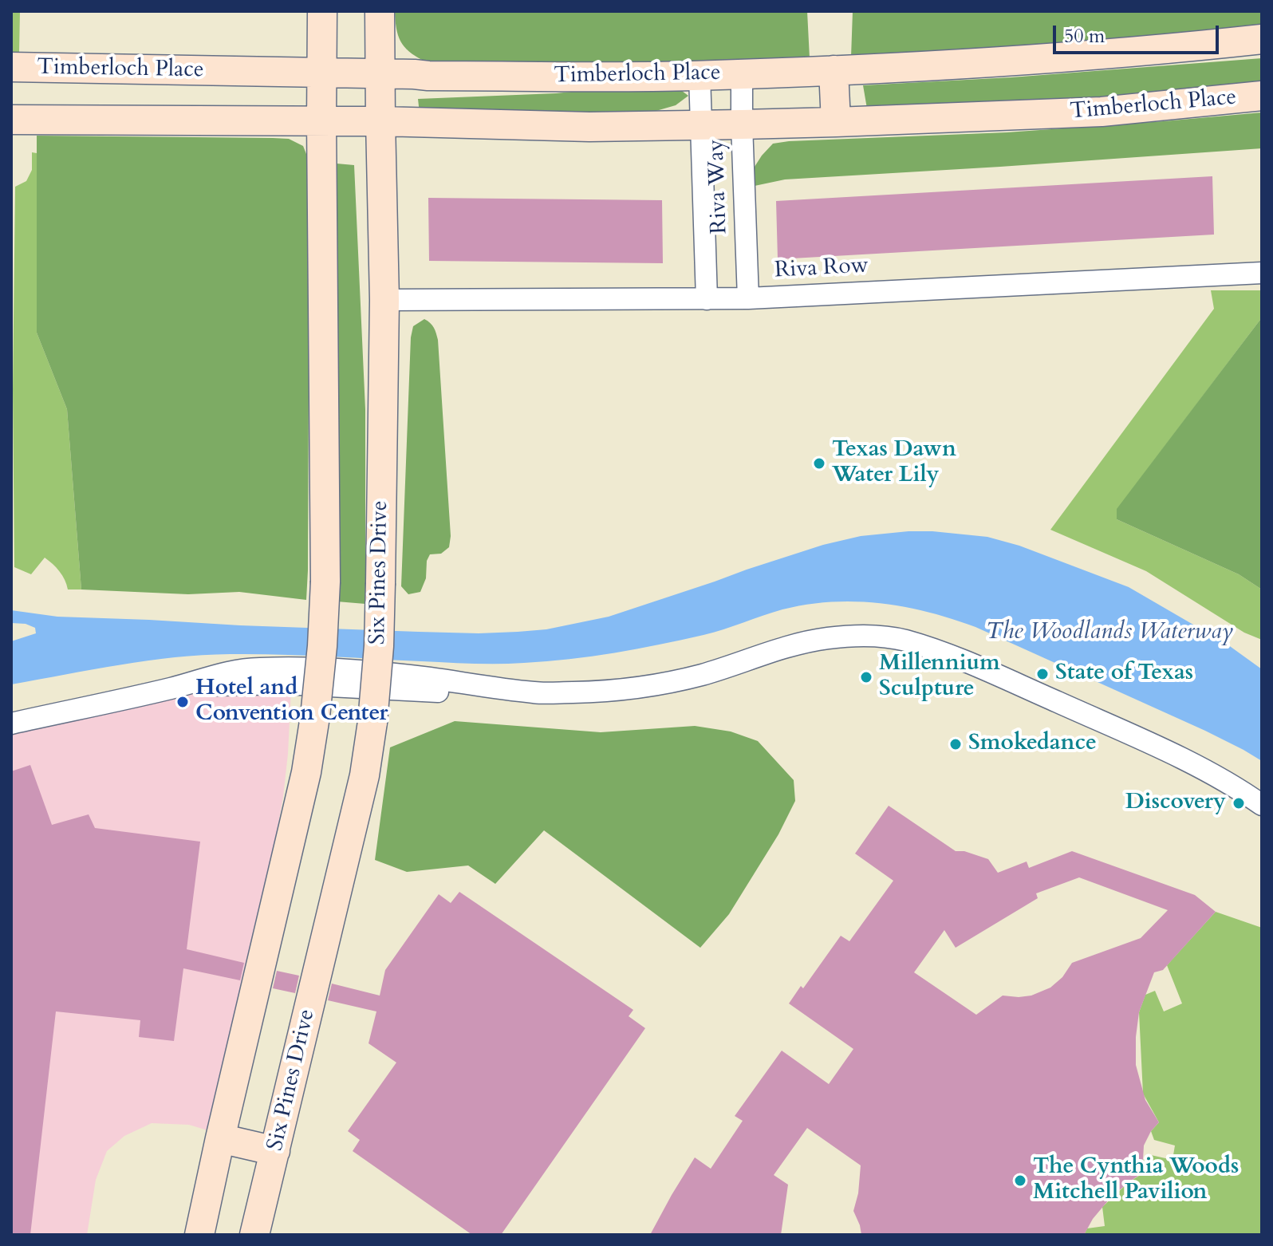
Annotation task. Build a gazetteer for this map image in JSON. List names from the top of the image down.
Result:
{
  "streets": {
    "street": [
      "Timberloch Place",
      "Riva Way",
      "Riva Row",
      "Six Pines Drive"
    ]
  },
  "crossings": [
    ["Timberloch Place", "Riva Way"],
    ["Timberloch Place", "Six Pines Drive"],
    ["Riva Way", "Riva Row"],
    ["Riva Row", "Six Pines Drive"]
  ],
  "water": ["The Woodlands Waterway"],
  "places": [
    "Texas Dawn Water Lily",
    "State of Texas",
    "Millennium Sculpture",
    "Hotel and Convention Center",
    "Smokedance",
    "Discovery",
    "The Cynthia Woods Mitchell Pavilion"
  ],
  "scale_bar": "50 m"
}
